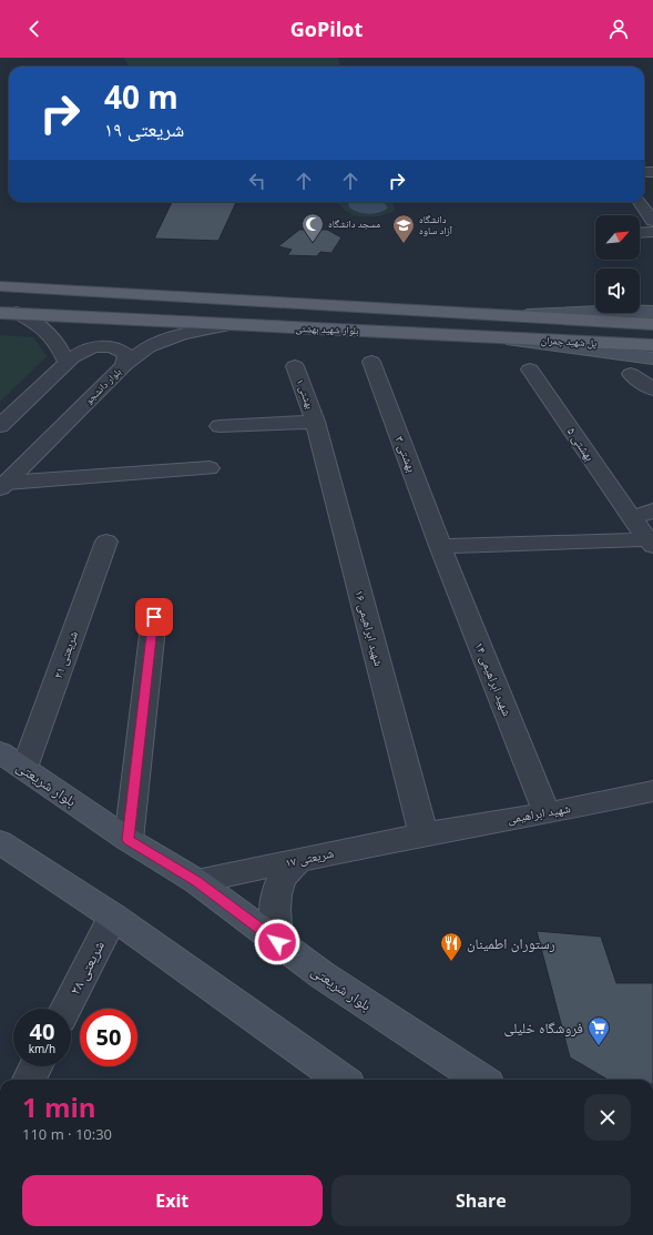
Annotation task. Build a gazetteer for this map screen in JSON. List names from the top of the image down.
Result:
{
  "streets": {
    "main road": ["بلوار شهید بهشتی", "پل شهید چمران", "بلوار شریعتی"],
    "street": [
      "بلوار دانشجو",
      "بهشتی ۱",
      "بهشتی ۵",
      "بهشتی ۳",
      "شهید ابراهیمی ۱۶",
      "شریعتی ۲۱",
      "شهید ابراهیمی ۱۴",
      "شهید ابراهیمی",
      "شریعتی ۱۷",
      "شریعتی ۲۸"
    ]
  },
  "crossings": [
    ["بلوار شهید بهشتی", "پل شهید چمران"],
    ["بلوار شهید بهشتی", "بلوار دانشجو"],
    ["بهشتی ۱", "شهید ابراهیمی ۱۶"],
    ["بهشتی ۳", "شهید ابراهیمی ۱۴"],
    ["شهید ابراهیمی ۱۶", "شهید ابراهیمی"],
    ["شهید ابراهیمی ۱۶", "شریعتی ۱۷"],
    ["شریعتی ۲۱", "بلوار شریعتی"],
    ["شهید ابراهیمی ۱۴", "شهید ابراهیمی"],
    ["بلوار شریعتی", "شریعتی ۱۷"],
    ["شهید ابراهیمی", "شریعتی ۱۷"]
  ],
  "places": {
    "mosque": ["مسجد دانشگاه"],
    "school or university": ["دانشگاه آزاد ساوه"],
    "restaurant": ["رستوران اطمینان"],
    "supermarket": ["فروشگاه خلیلی"]
  },
  "north": "top right",
  "page": {
    "header": "GoPilot",
    "turn": ["40 m", "شریعتی ۱۹"],
    "speed": "40 km/h",
    "limit": "50",
    "heading": ["1 min", "110 m · 10:30"],
    "buttons": ["Exit", "Share"]
  }
}
